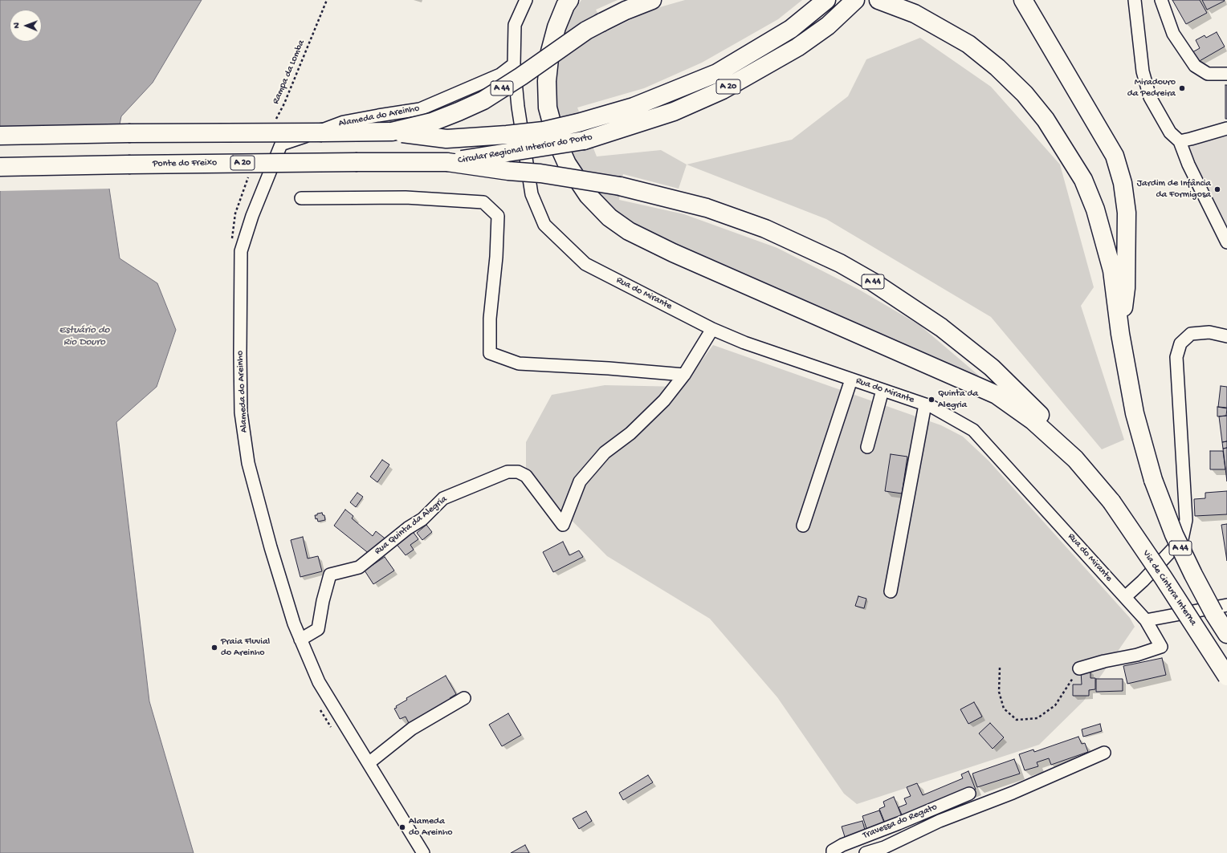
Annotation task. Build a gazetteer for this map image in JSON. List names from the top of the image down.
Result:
{
  "streets": {
    "highway": [
      "A 20",
      "A 44",
      "Circular Regional Interior do Porto",
      "Ponte do Freixo",
      "Via de Cintura Interna"
    ],
    "street": [
      "Alameda do Areinho",
      "Rua do Mirante",
      "Rua Quinta da Alegria",
      "Travessa do Regato"
    ],
    "path": ["Rampa da Lomba"]
  },
  "crossings": [
    ["A 20", "A 44"],
    ["A 20", "Circular Regional Interior do Porto"],
    ["A 44", "Circular Regional Interior do Porto"],
    ["A 44", "Ponte do Freixo"],
    ["A 44", "Via de Cintura Interna"],
    ["Alameda do Areinho", "Rua do Mirante"],
    ["Alameda do Areinho", "Rua Quinta da Alegria"],
    ["Circular Regional Interior do Porto", "Ponte do Freixo"],
    ["Rua do Mirante", "Rua Quinta da Alegria"]
  ],
  "water": ["Estuário do Rio Douro"],
  "places": [
    "Miradouro da Pedreira",
    "Jardim de Infância da Formigosa",
    "Quinta da Alegria",
    "Praia Fluvial do Areinho",
    "Alameda do Areinho"
  ],
  "north": "left"
}
